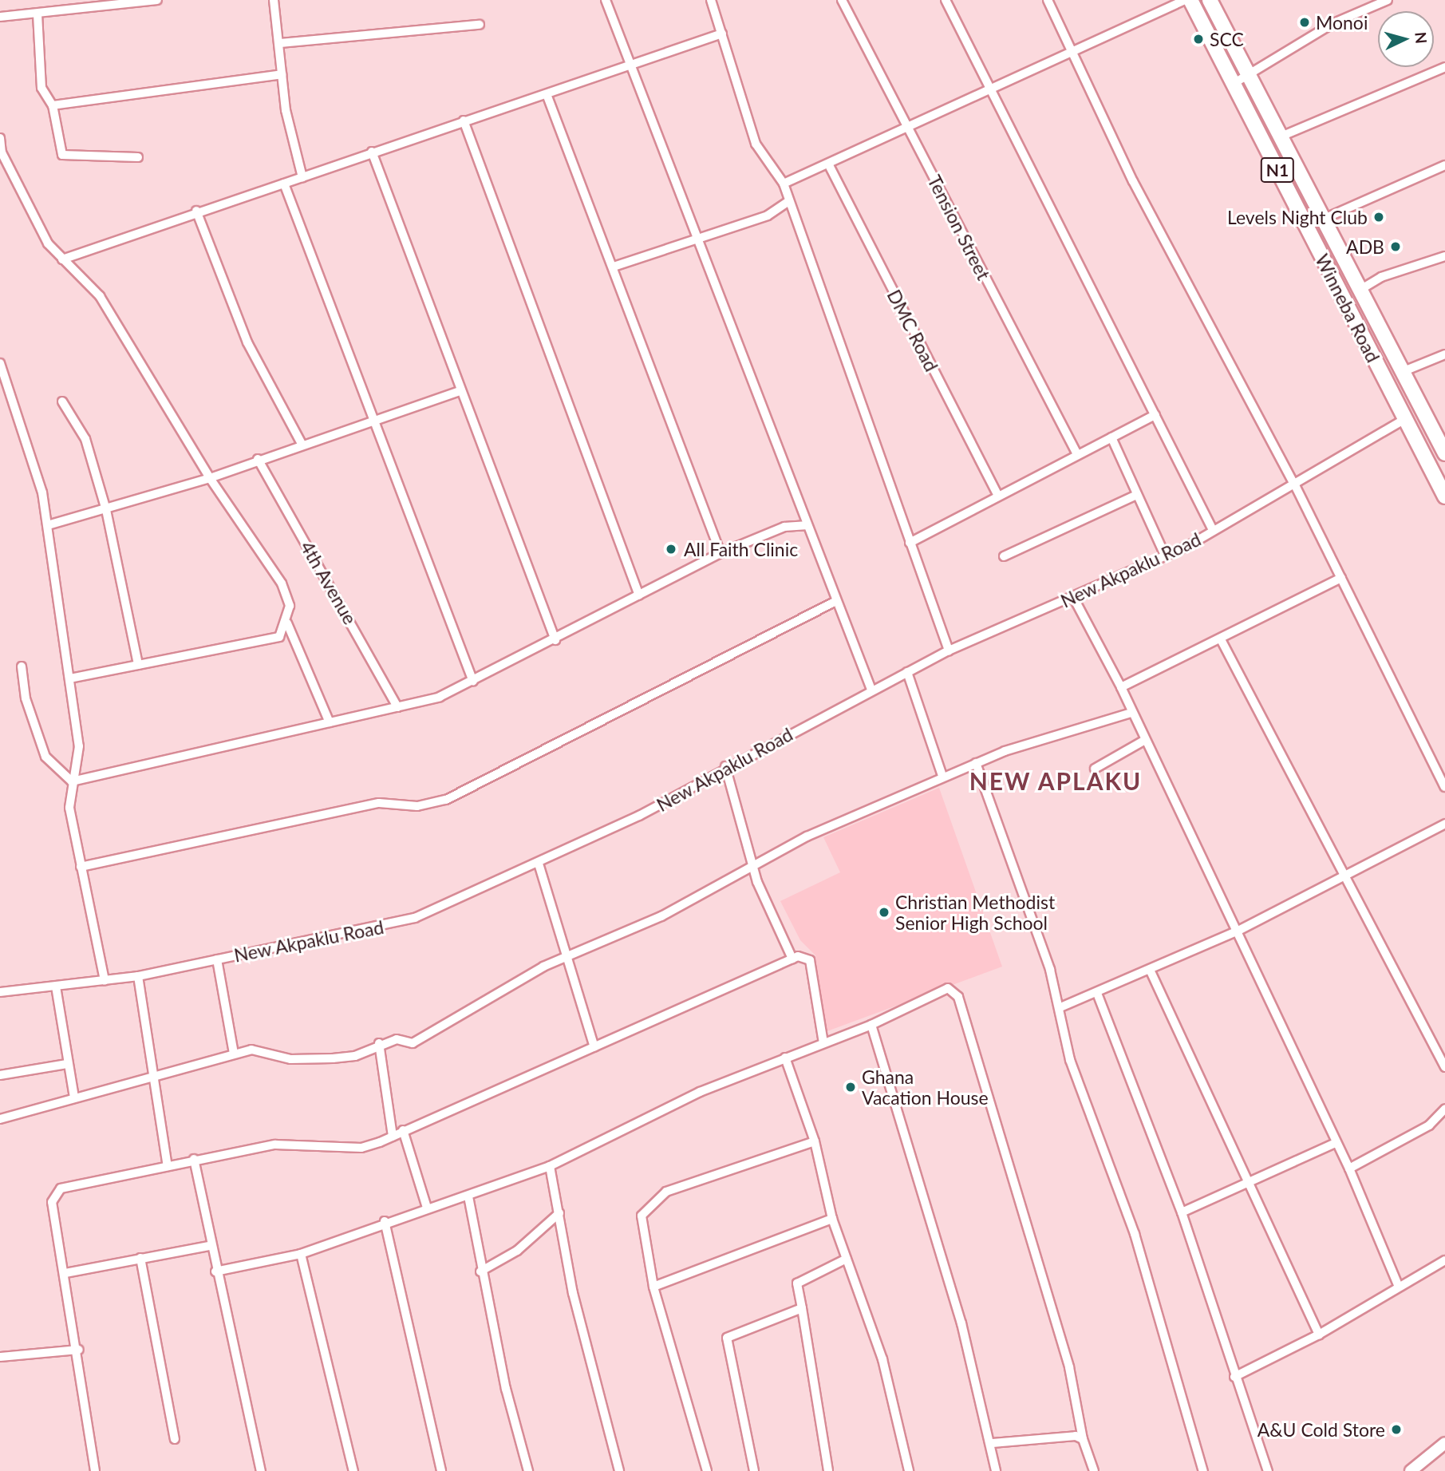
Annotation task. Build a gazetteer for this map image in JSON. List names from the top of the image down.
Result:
{
  "streets": {
    "highway": ["N1", "Winneba Road"],
    "street": [
      "Tension Street",
      "DMC Road",
      "New Akpaklu Road",
      "4th Avenue"
    ]
  },
  "crossings": [
    ["Winneba Road", "New Akpaklu Road"]
  ],
  "districts": ["NEW APLAKU"],
  "places": [
    "Monoi",
    "SCC",
    "Levels Night Club",
    "ADB",
    "All Faith Clinic",
    "Christian Methodist Senior High School",
    "Ghana Vacation House",
    "A&U Cold Store"
  ],
  "north": "right"
}
